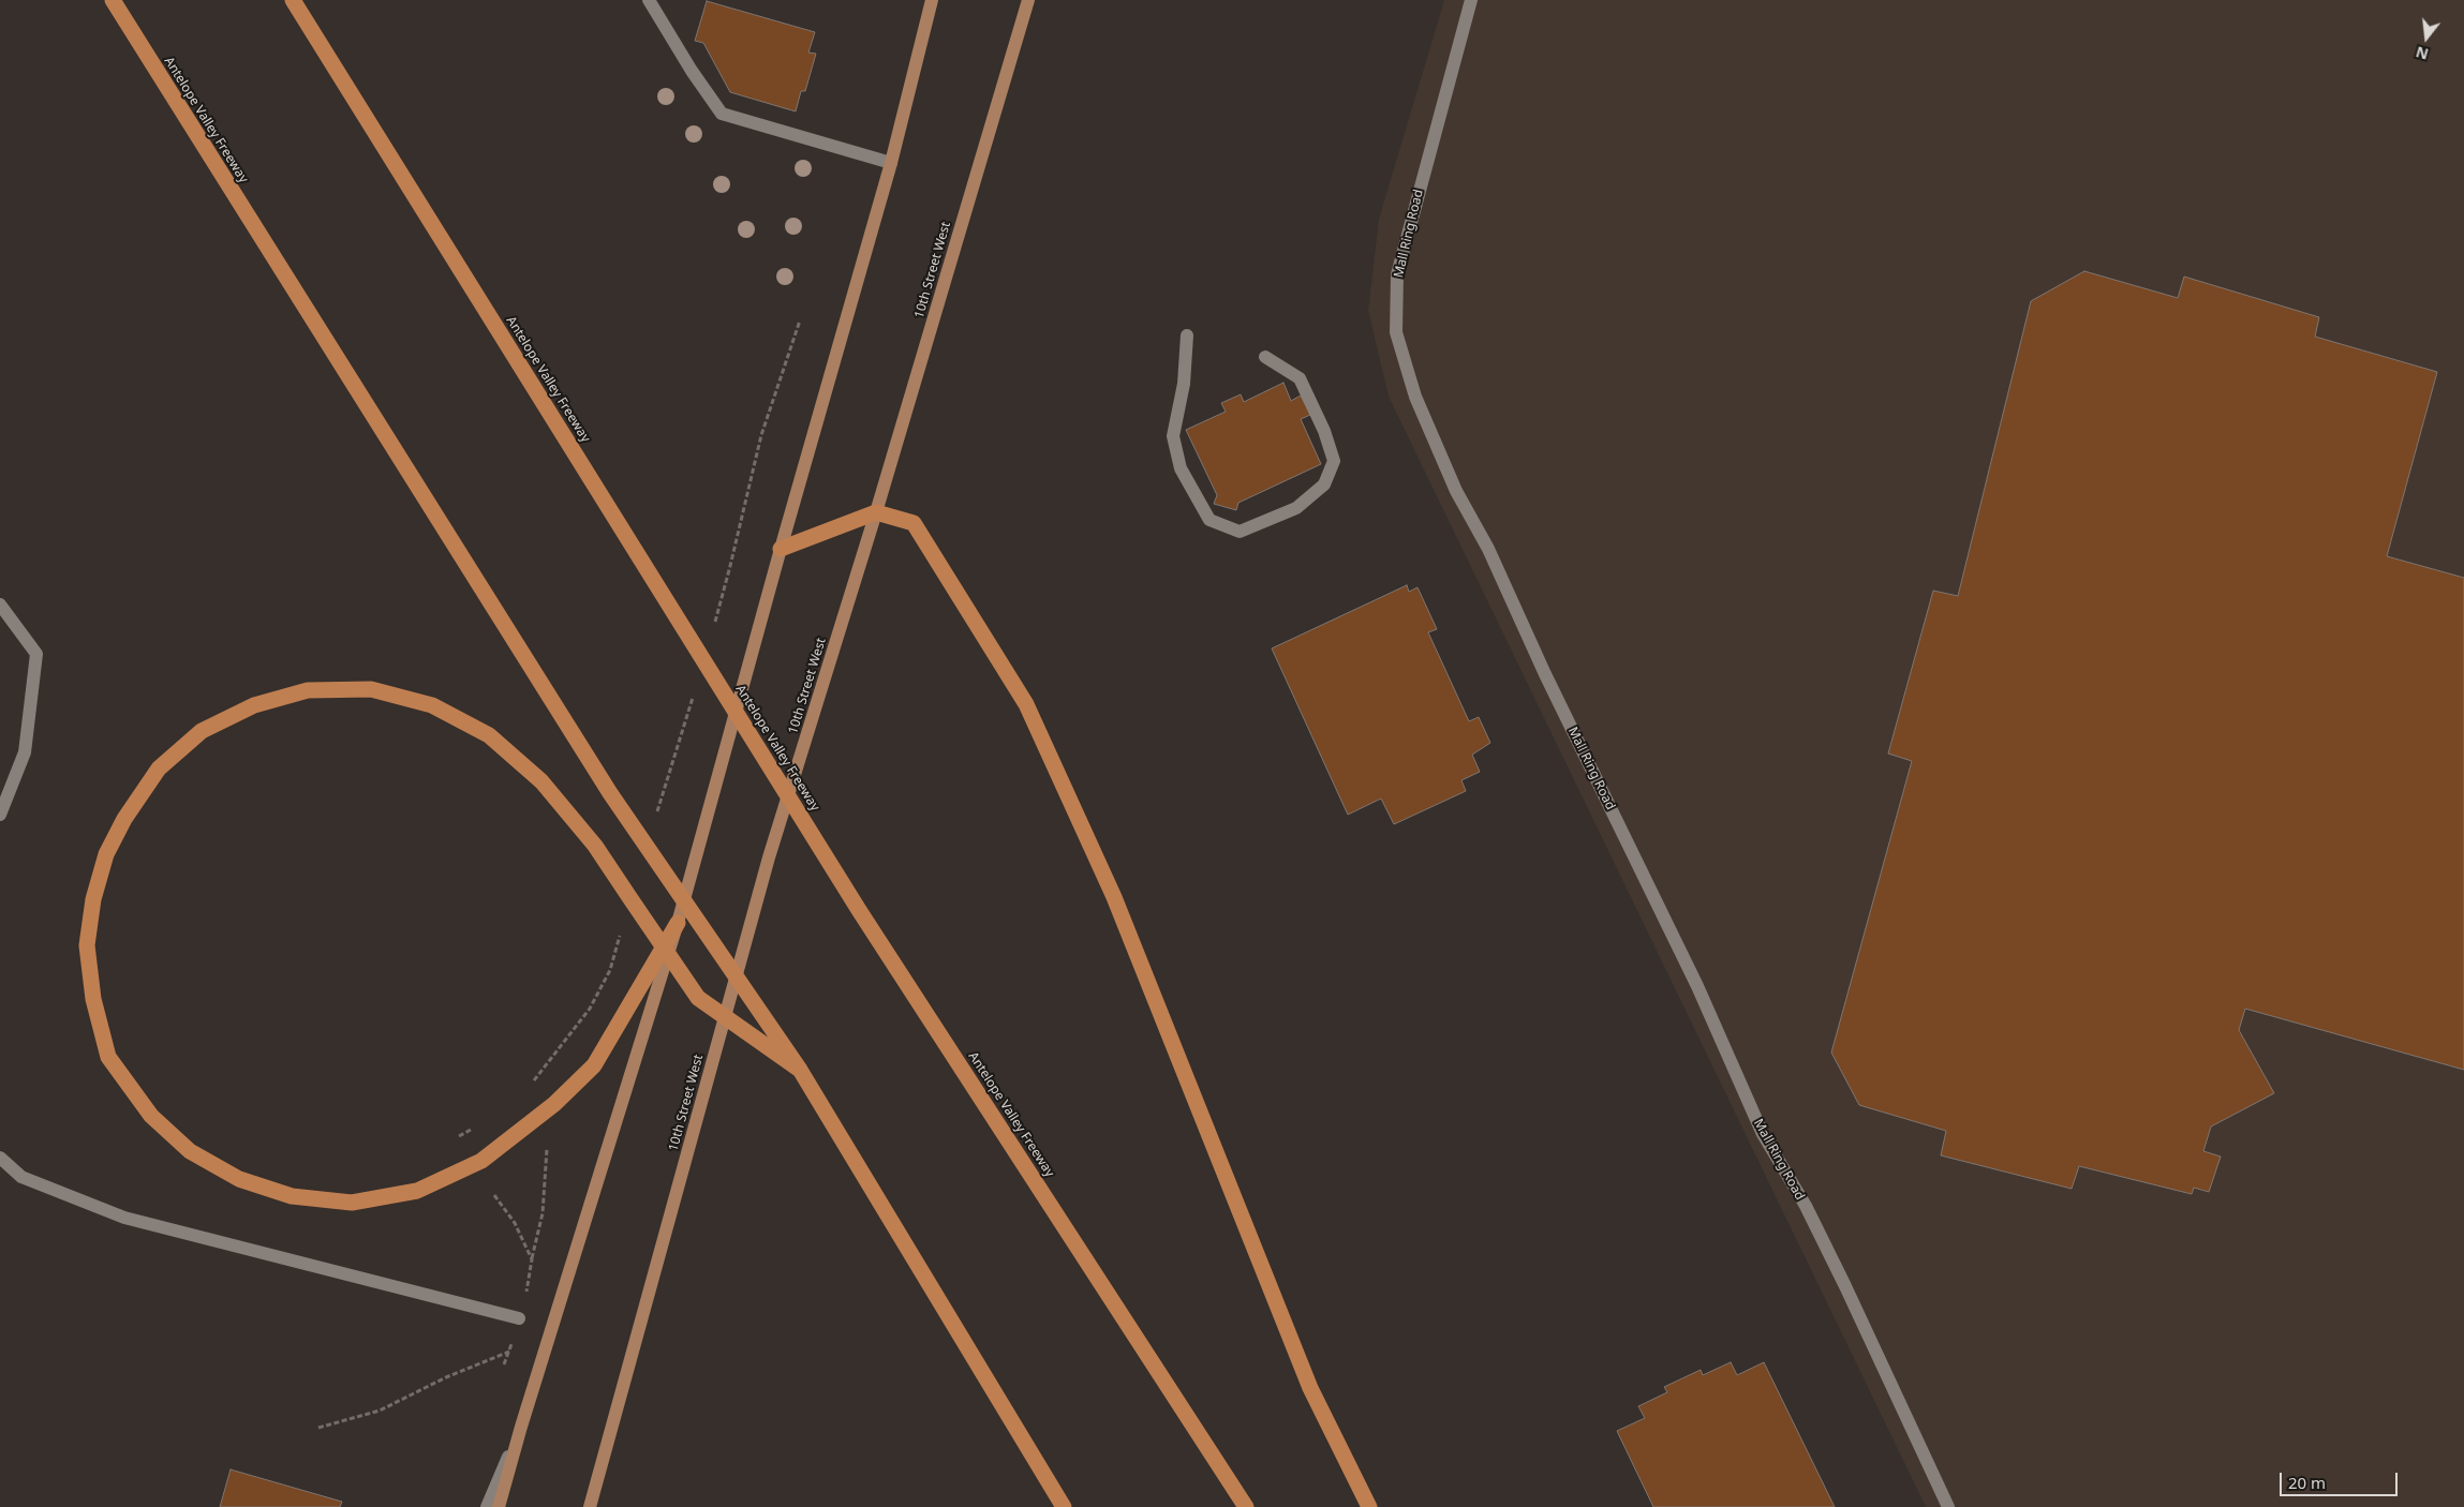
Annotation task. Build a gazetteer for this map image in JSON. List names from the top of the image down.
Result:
{
  "streets": {
    "highway": ["Antelope Valley Freeway"],
    "main road": ["10th Street West"],
    "lane": ["Mall Ring Road"]
  },
  "scale_bar": "20 m",
  "north": "bottom"
}
